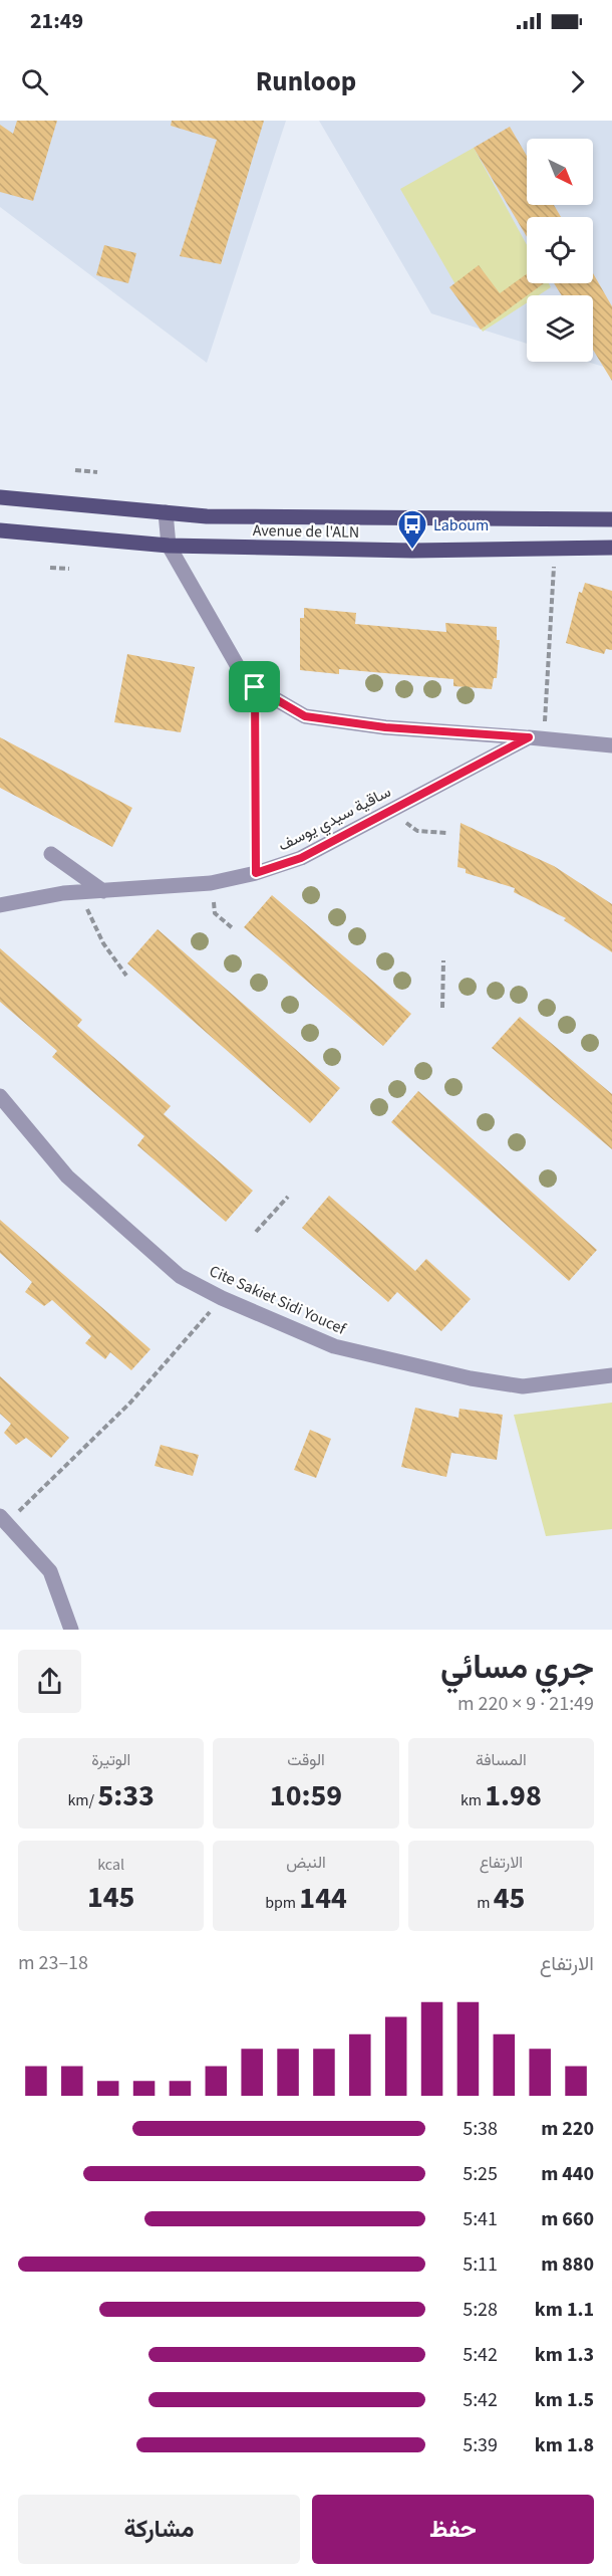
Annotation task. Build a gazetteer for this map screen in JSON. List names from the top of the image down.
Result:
{
  "streets": {
    "main road": ["Avenue de l'ALN"],
    "street": ["ساقية سيدي يوسف", "Cite Sakiet Sidi Youcef"]
  },
  "places": {
    "bus stop": ["Laboum"]
  },
  "north": "bottom right",
  "page": {
    "status": "21:49",
    "header": "Runloop",
    "heading": ["جري مسائي", "21:49 · 9 × 220 m"],
    "stats": [
      ["المسافة", "1.98 km"],
      ["الوقت", "10:59"],
      ["الوتيرة", "5:33 /km"],
      ["الارتفاع", "45 m"],
      ["النبض", "144 bpm"],
      ["kcal", "145"]
    ],
    "chart": ["الارتفاع", "18–23 m"],
    "list": [
      {
        "name": "220 m",
        "note": "5:38"
      },
      {
        "name": "440 m",
        "note": "5:25"
      },
      {
        "name": "660 m",
        "note": "5:41"
      },
      {
        "name": "880 m",
        "note": "5:11"
      },
      {
        "name": "1.1 km",
        "note": "5:28"
      },
      {
        "name": "1.3 km",
        "note": "5:42"
      },
      {
        "name": "1.5 km",
        "note": "5:42"
      },
      {
        "name": "1.8 km",
        "note": "5:39"
      }
    ],
    "buttons": ["حفظ", "مشاركة"]
  }
}
